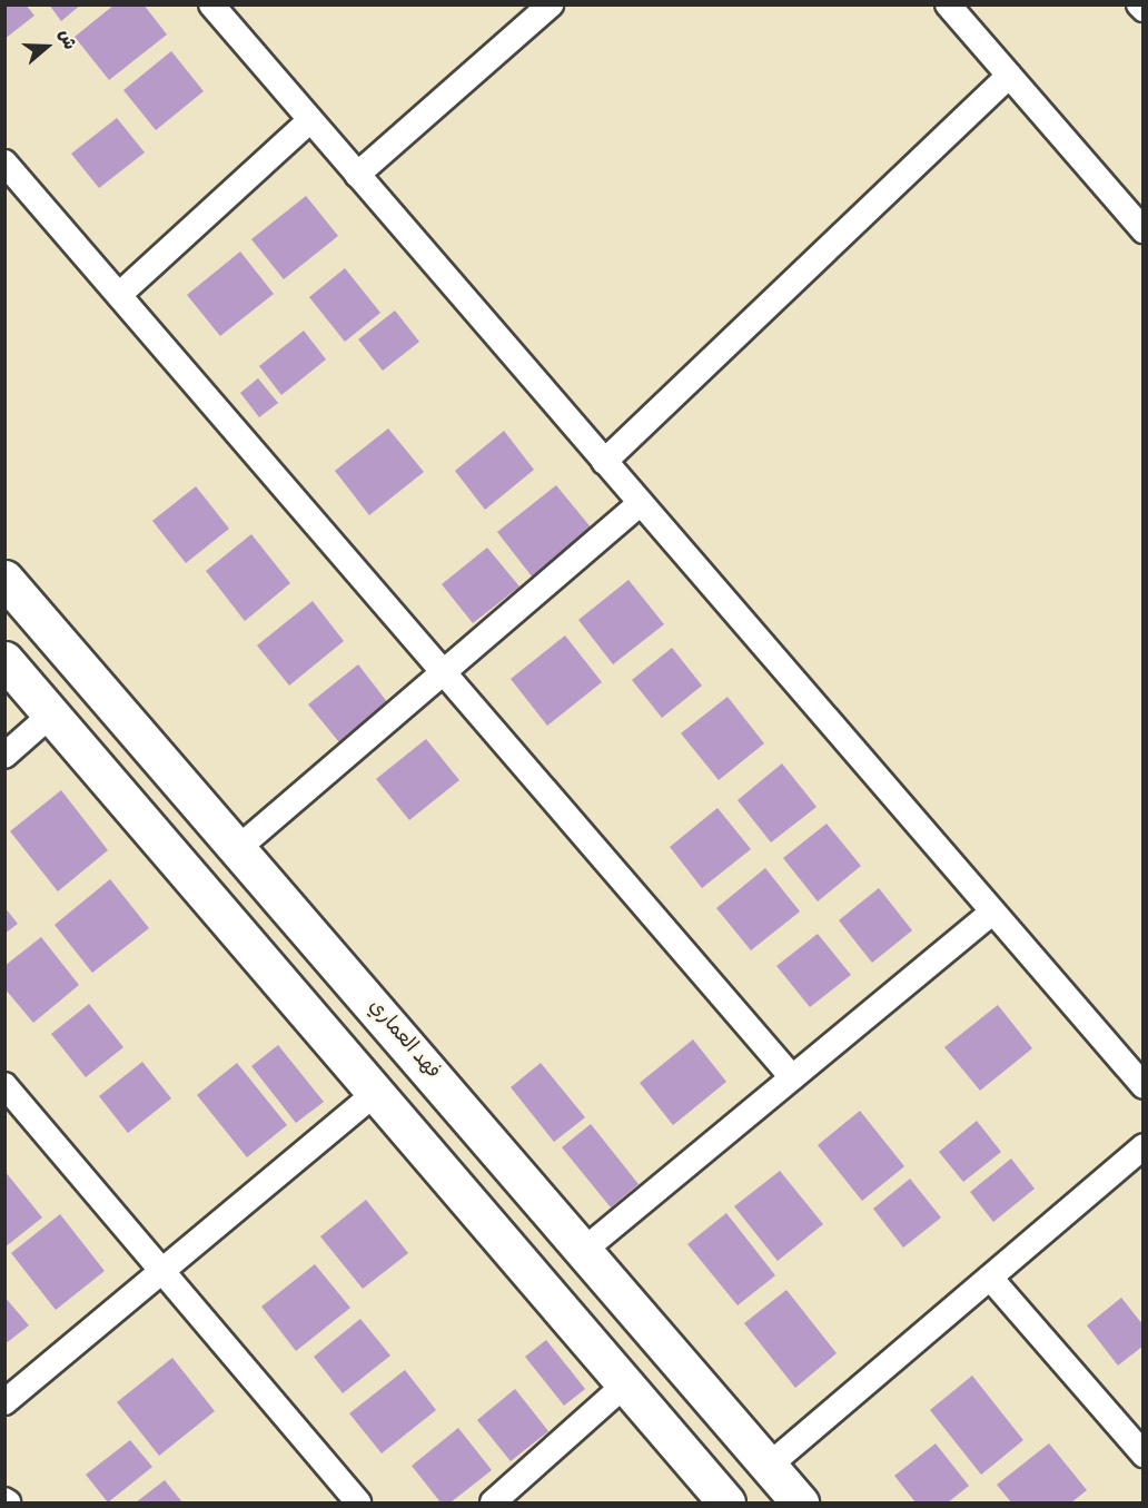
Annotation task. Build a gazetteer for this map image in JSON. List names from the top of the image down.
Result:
{
  "streets": {
    "street": ["فهد العماري"]
  },
  "north": "right"
}
